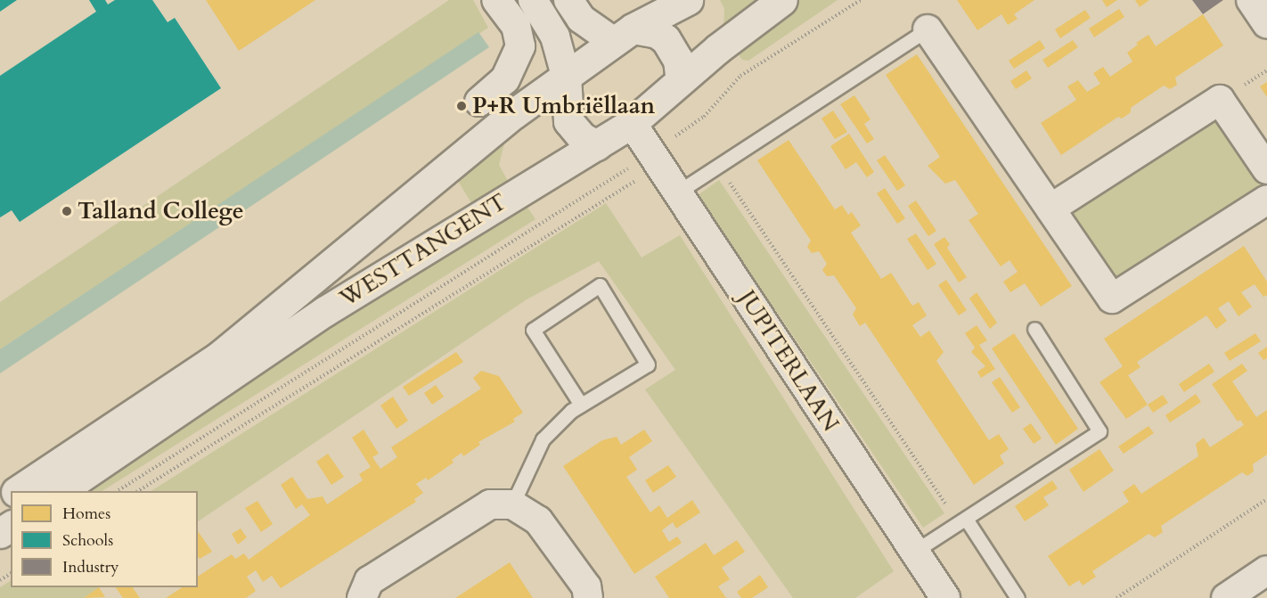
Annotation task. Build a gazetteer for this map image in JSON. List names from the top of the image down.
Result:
{
  "streets": {
    "main road": ["WESTTANGENT"],
    "street": ["JUPITERLAAN"]
  },
  "crossings": [
    ["WESTTANGENT", "JUPITERLAAN"]
  ],
  "places": ["P+R Umbriëllaan", "Talland College"],
  "legend": ["Homes", "Schools", "Industry"]
}
